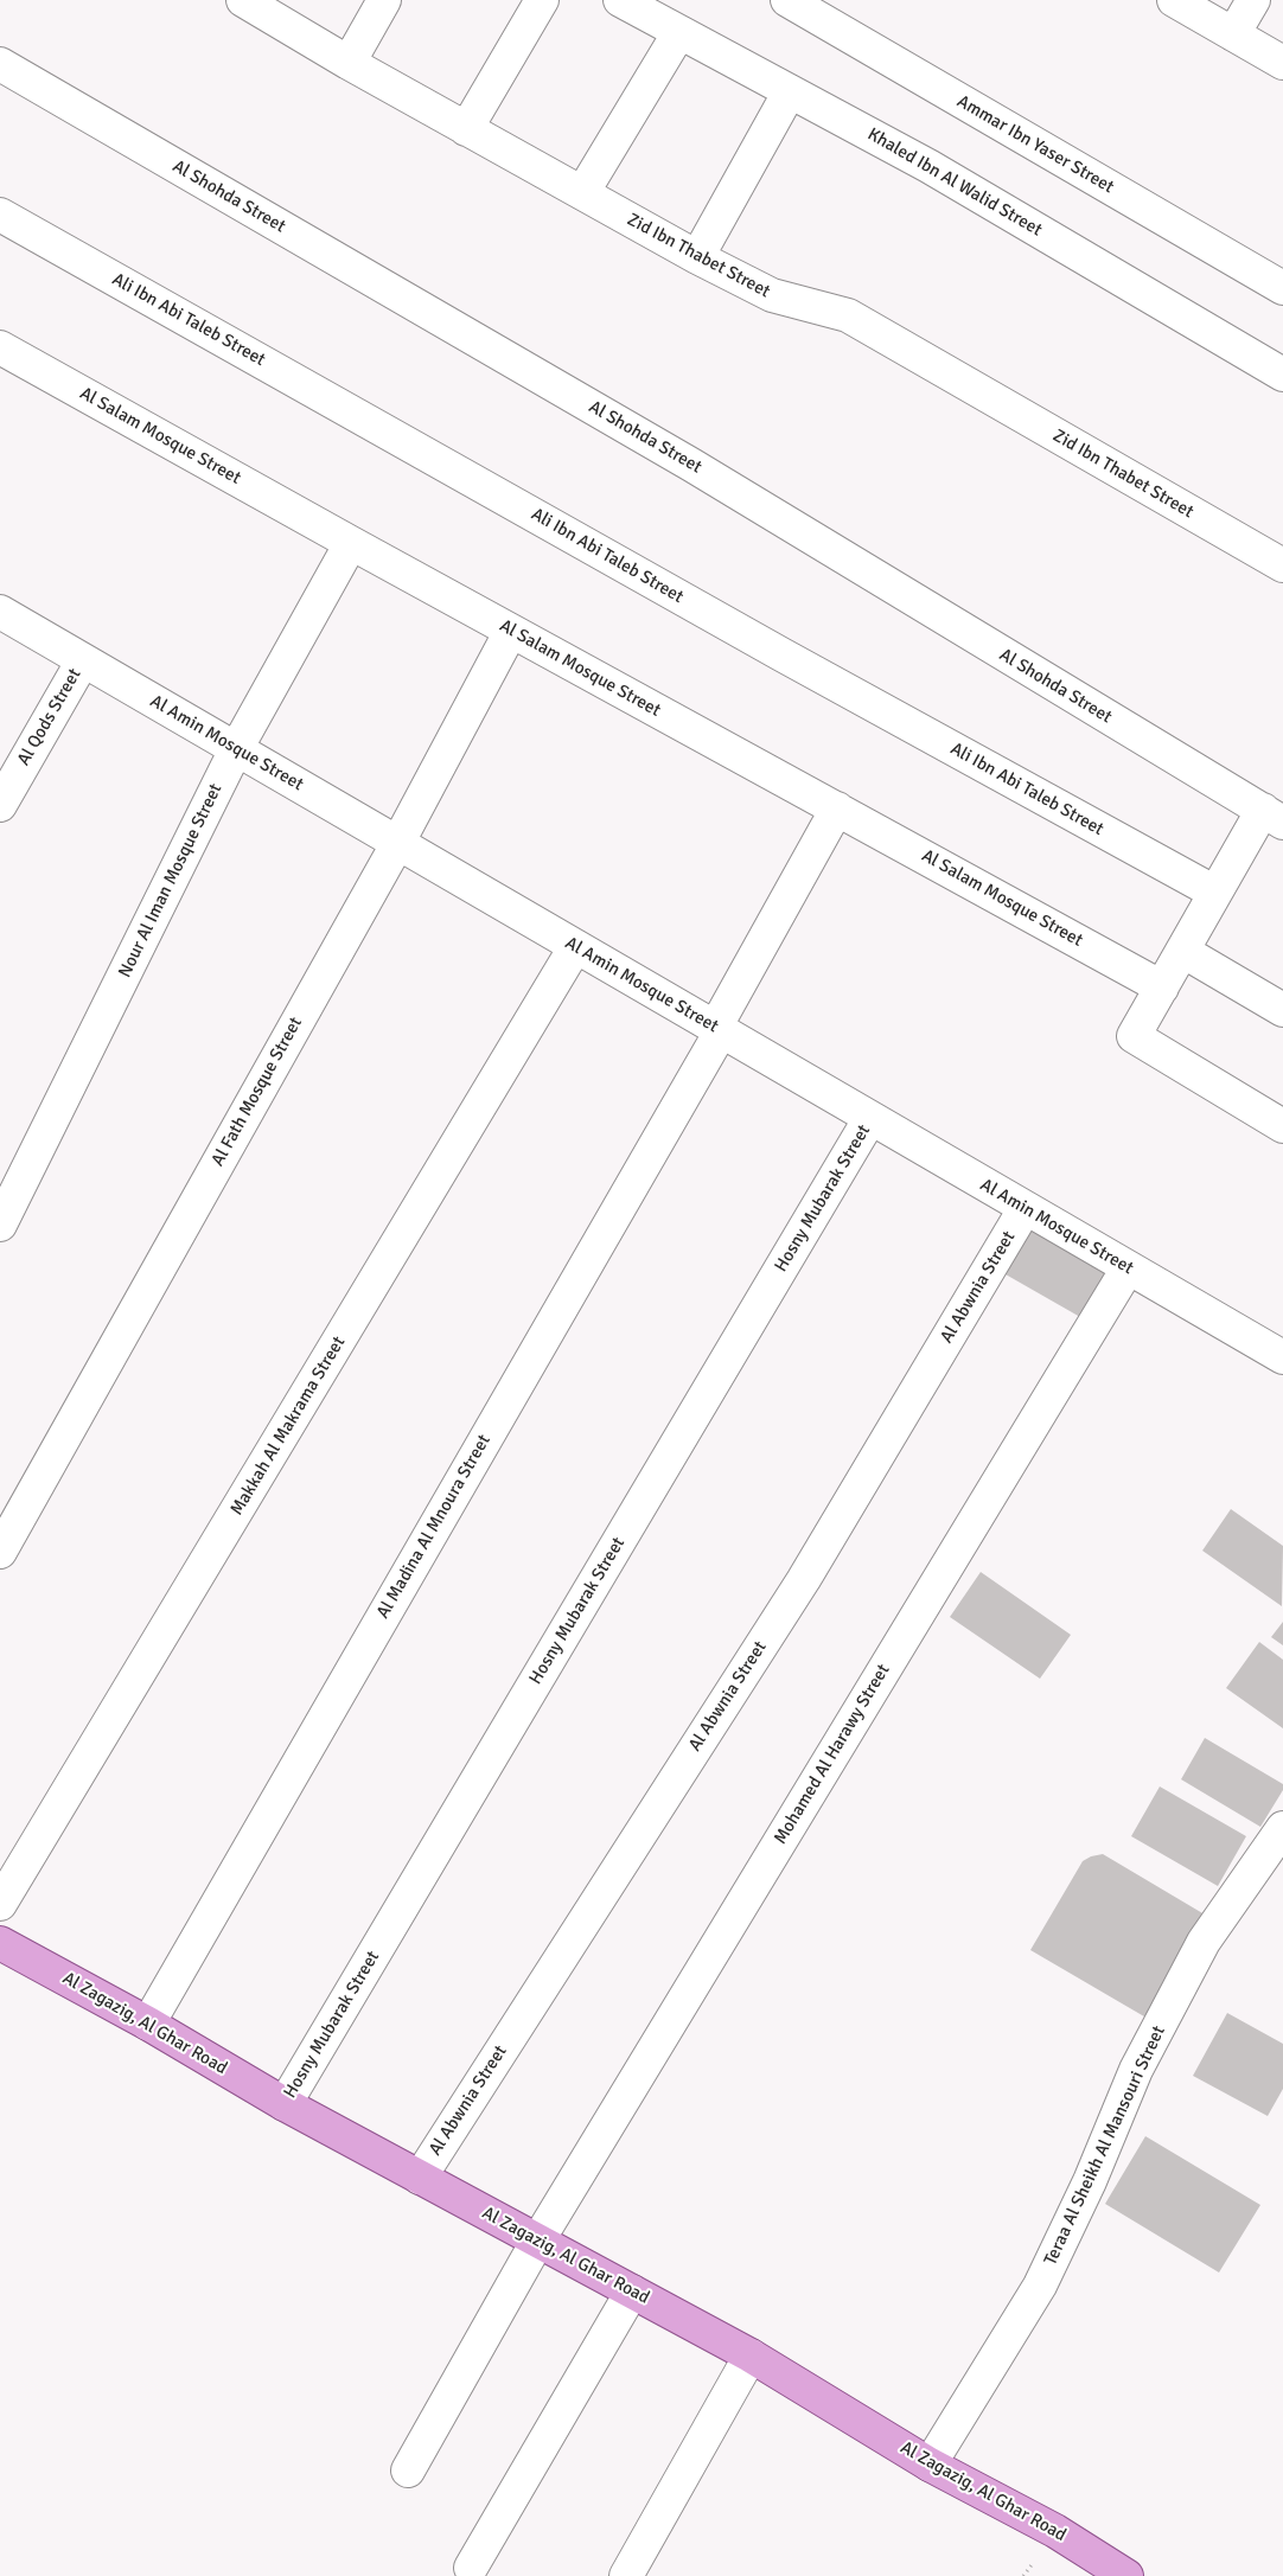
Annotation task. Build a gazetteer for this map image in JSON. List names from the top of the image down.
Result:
{
  "streets": {
    "main road": ["Al Zagazig, Al Ghar Road"],
    "street": [
      "Ammar Ibn Yaser Street",
      "Khaled Ibn Al Walid Street",
      "Al Shohda Street",
      "Zid Ibn Thabet Street",
      "Ali Ibn Abi Taleb Street",
      "Al Salam Mosque Street",
      "Al Qods Street",
      "Al Amin Mosque Street",
      "Nour Al Iman Mosque Street",
      "Al Fath Mosque Street",
      "Hosny Mubarak Street",
      "Al Abwnia Street",
      "Makkah Al Makrama Street",
      "Al Madina Al Mnoura Street",
      "Mohamed Al Harawy Street",
      "Teraa Al Sheikh Al Mansouri Street"
    ]
  },
  "crossings": [
    ["Al Salam Mosque Street", "Nour Al Iman Mosque Street"],
    ["Al Salam Mosque Street", "Al Fath Mosque Street"],
    ["Al Salam Mosque Street", "Al Madina Al Mnoura Street"],
    ["Al Qods Street", "Al Amin Mosque Street"],
    ["Al Amin Mosque Street", "Nour Al Iman Mosque Street"],
    ["Al Amin Mosque Street", "Al Fath Mosque Street"],
    ["Al Amin Mosque Street", "Hosny Mubarak Street"],
    ["Al Amin Mosque Street", "Al Abwnia Street"],
    ["Al Amin Mosque Street", "Makkah Al Makrama Street"],
    ["Al Amin Mosque Street", "Al Madina Al Mnoura Street"],
    ["Al Amin Mosque Street", "Mohamed Al Harawy Street"],
    ["Hosny Mubarak Street", "Al Zagazig, Al Ghar Road"],
    ["Al Abwnia Street", "Al Zagazig, Al Ghar Road"],
    ["Al Madina Al Mnoura Street", "Al Zagazig, Al Ghar Road"],
    ["Mohamed Al Harawy Street", "Al Zagazig, Al Ghar Road"],
    ["Al Zagazig, Al Ghar Road", "Teraa Al Sheikh Al Mansouri Street"]
  ]
}
